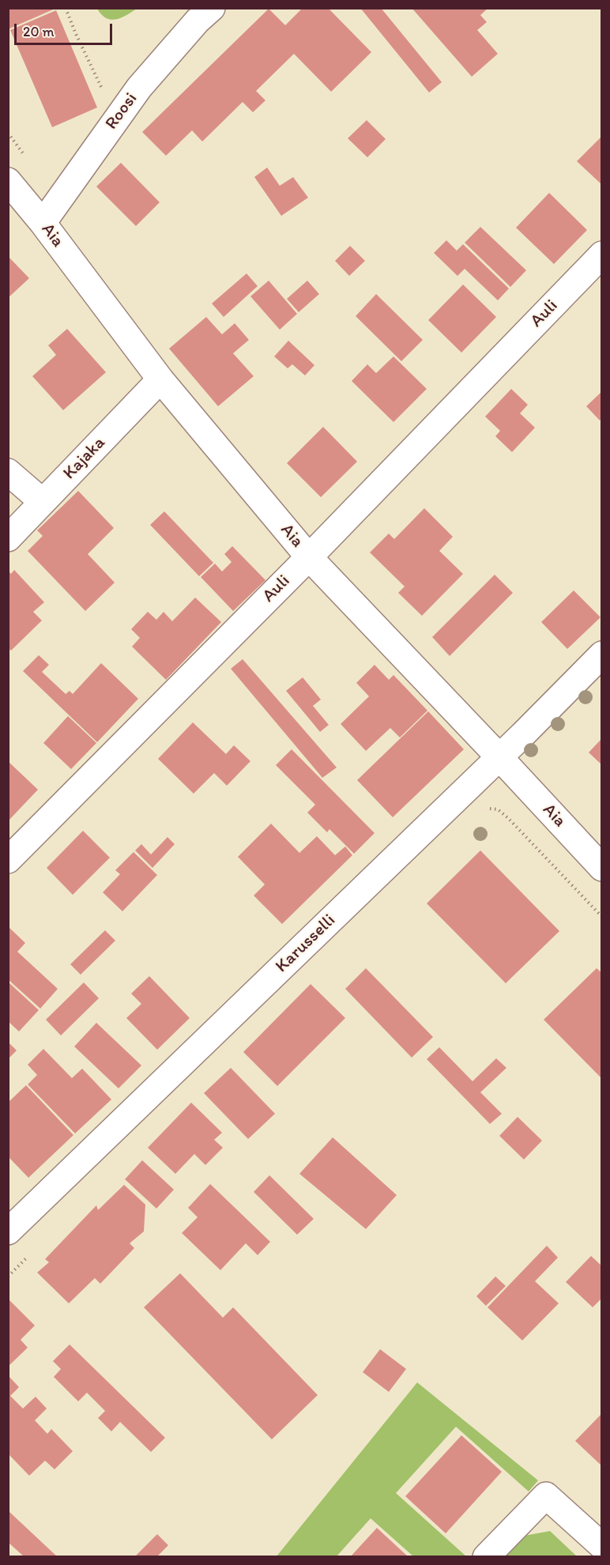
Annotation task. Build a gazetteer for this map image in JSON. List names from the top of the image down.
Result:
{
  "streets": {
    "street": [
      "Roosi",
      "Aia",
      "Auli",
      "Kajaka",
      "Karusselli"
    ]
  },
  "crossings": [
    ["Roosi", "Aia"],
    ["Aia", "Auli"],
    ["Aia", "Kajaka"],
    ["Aia", "Karusselli"]
  ],
  "scale_bar": "20 m"
}
